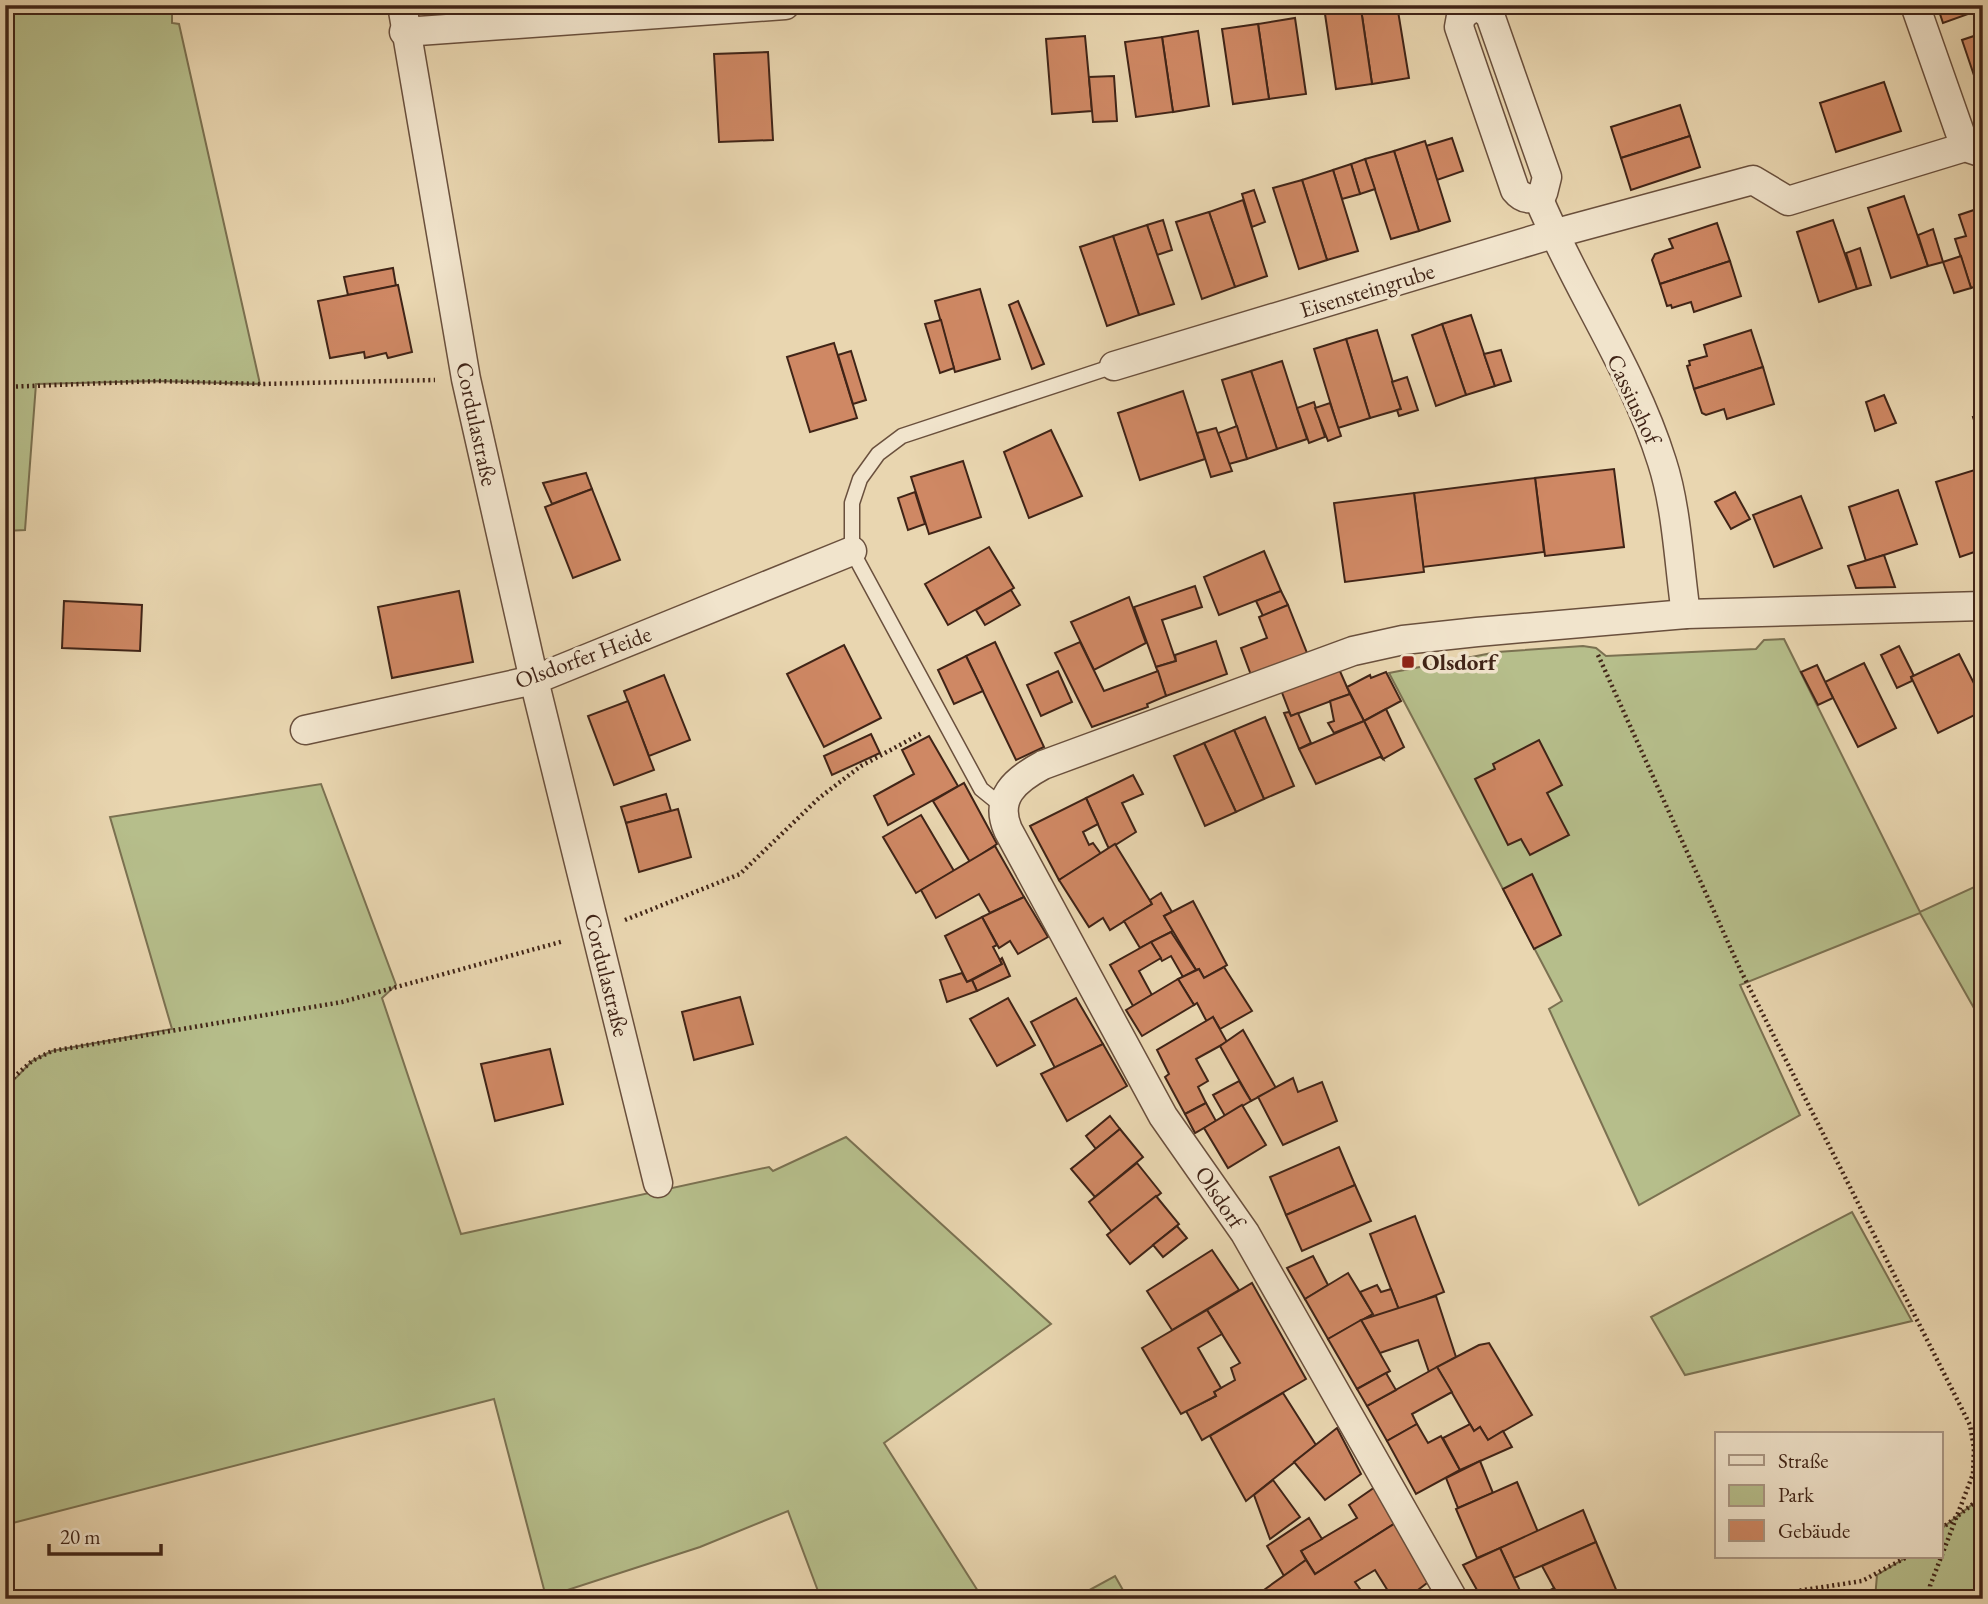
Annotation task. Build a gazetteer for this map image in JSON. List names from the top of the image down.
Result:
{
  "streets": {
    "street": [
      "Eisensteingrube",
      "Cassiushof",
      "Cordulastraße",
      "Olsdorfer Heide",
      "Olsdorf"
    ]
  },
  "crossings": [
    ["Eisensteingrube", "Cassiushof"],
    ["Eisensteingrube", "Olsdorfer Heide"],
    ["Cordulastraße", "Olsdorfer Heide"]
  ],
  "places": {
    "transit": ["Olsdorf"]
  },
  "legend": ["Straße", "Park", "Gebäude"],
  "scale_bar": "20 m"
}
